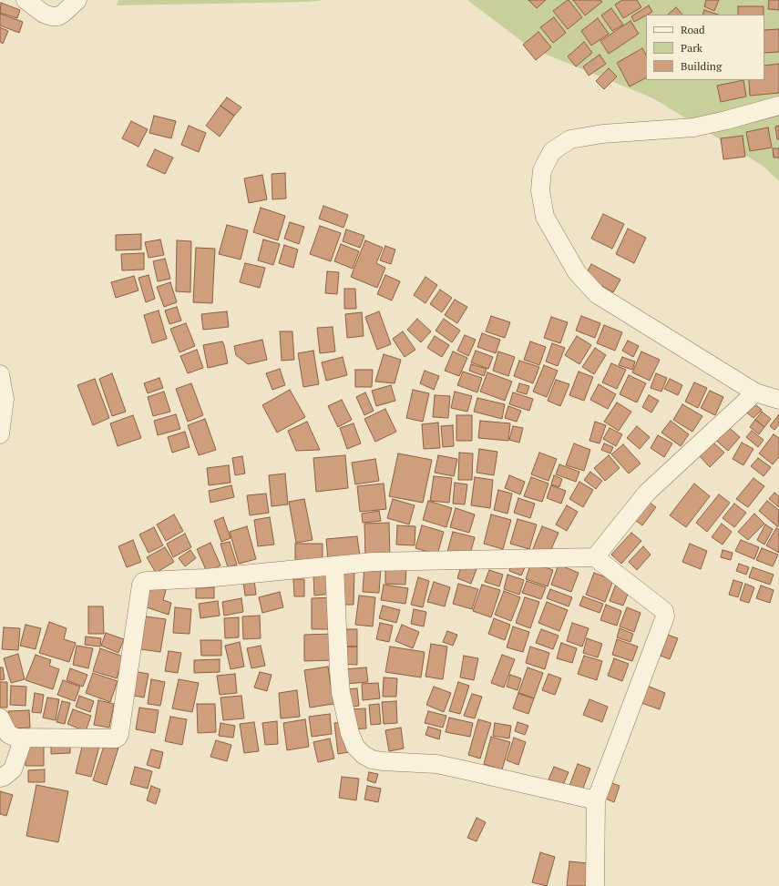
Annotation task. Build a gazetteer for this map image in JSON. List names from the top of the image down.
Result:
{
  "legend": ["Road", "Park", "Building"]
}
